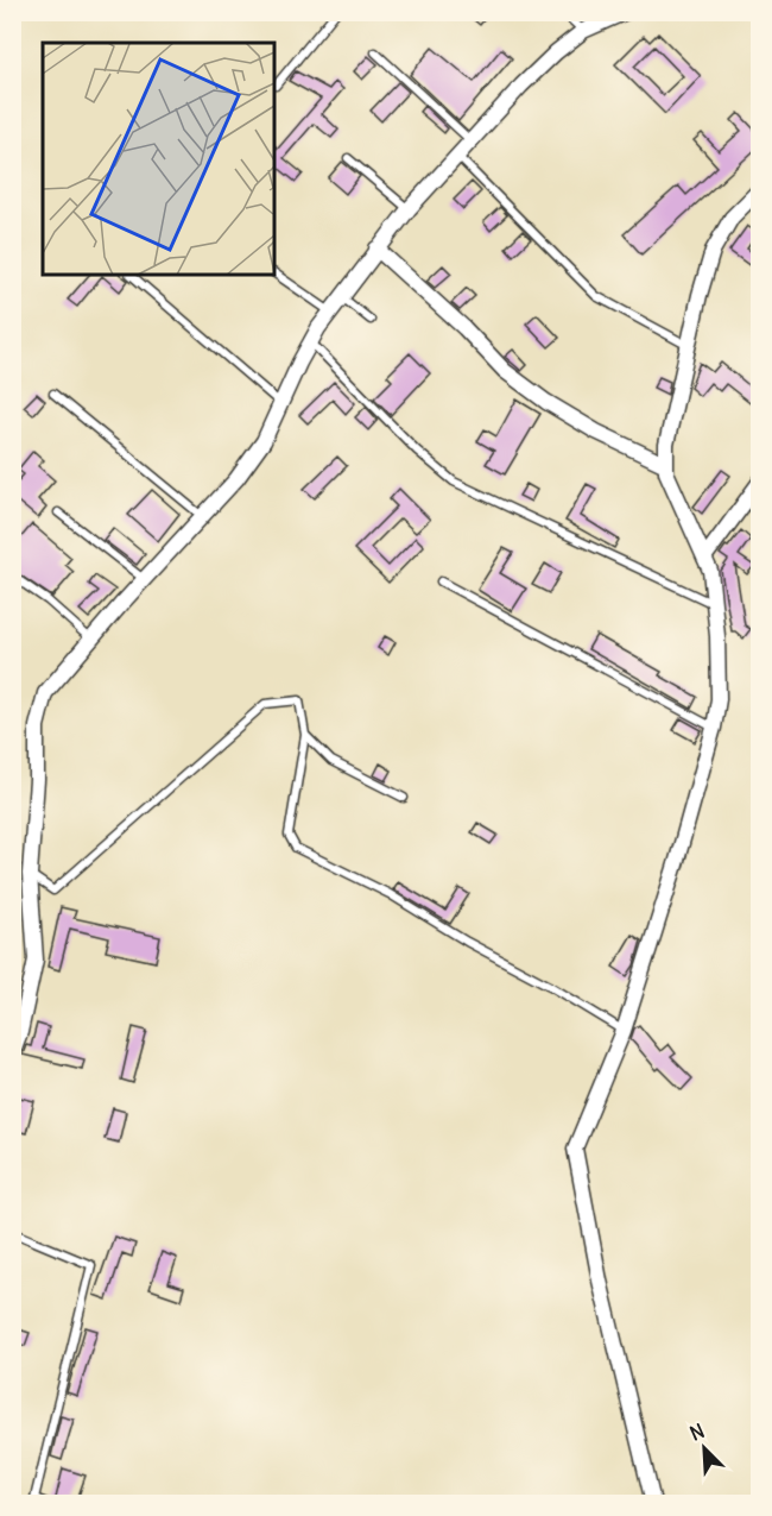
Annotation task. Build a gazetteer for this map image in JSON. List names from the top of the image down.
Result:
{
  "north": "top left"
}
